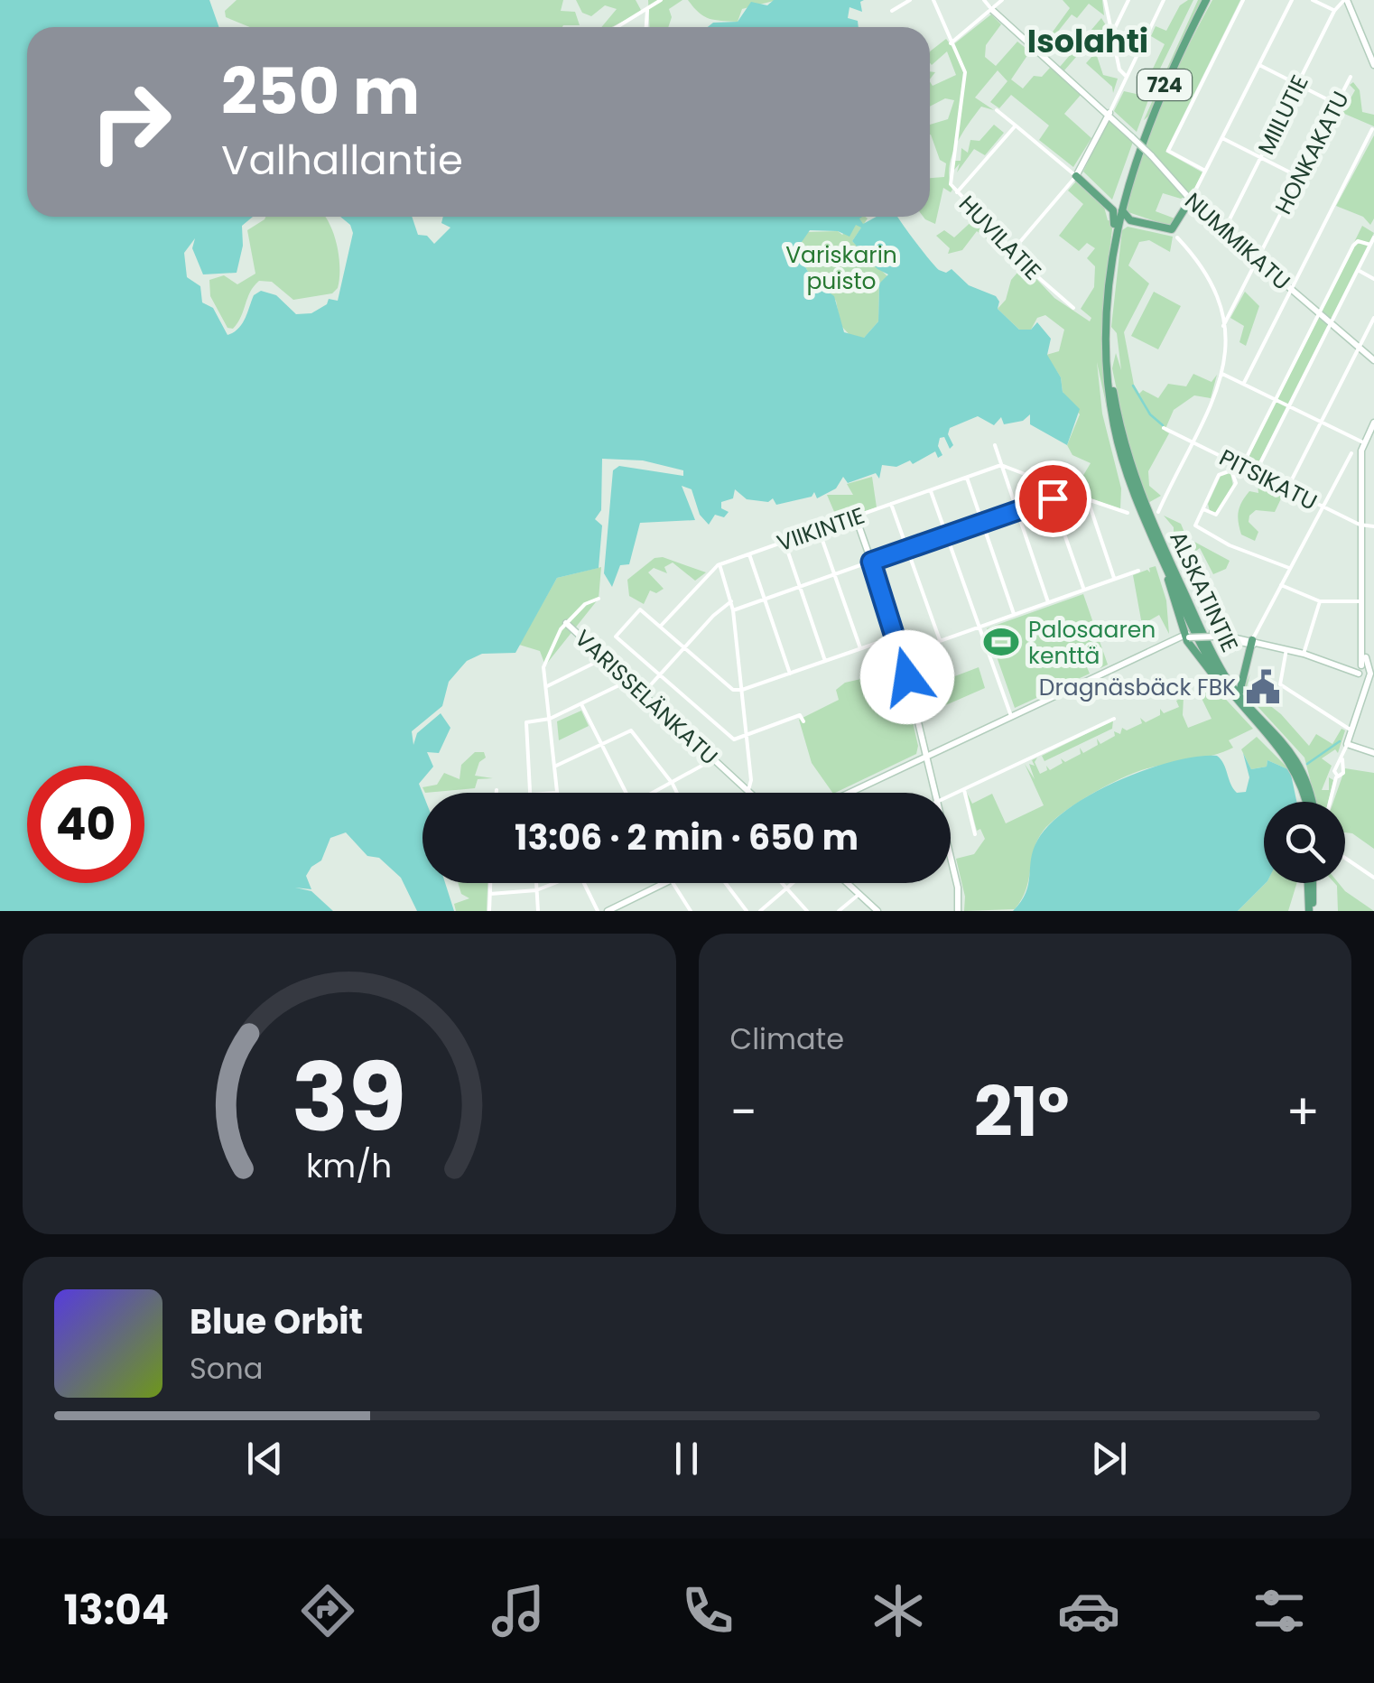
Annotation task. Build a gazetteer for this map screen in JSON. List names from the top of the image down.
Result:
{
  "streets": {
    "main road": [
      "724",
      "NUMMIKATU",
      "ALSKATINTIE",
      "VARISSELÄNKATU"
    ],
    "street": [
      "MIILUTIE",
      "HONKAKATU",
      "HUVILATIE",
      "PITSIKATU",
      "VIIKINTIE"
    ]
  },
  "crossings": [
    ["MIILUTIE", "NUMMIKATU"],
    ["HONKAKATU", "NUMMIKATU"]
  ],
  "districts": ["Isolahti"],
  "parks": ["Variskarin puisto"],
  "places": {
    "sports": ["Palosaaren kenttä"],
    "public building": ["Dragnäsbäck FBK"]
  },
  "page": {
    "turn": ["250 m", "Valhallantie"],
    "limit": "40",
    "trip": "13:06 · 2 min · 650 m",
    "tile": "Climate",
    "heat": ["−", "21°", "+"],
    "song": ["Blue Orbit", "Sona"],
    "tabs": "13:04",
    "gauge": ["39", "km/h"]
  }
}
